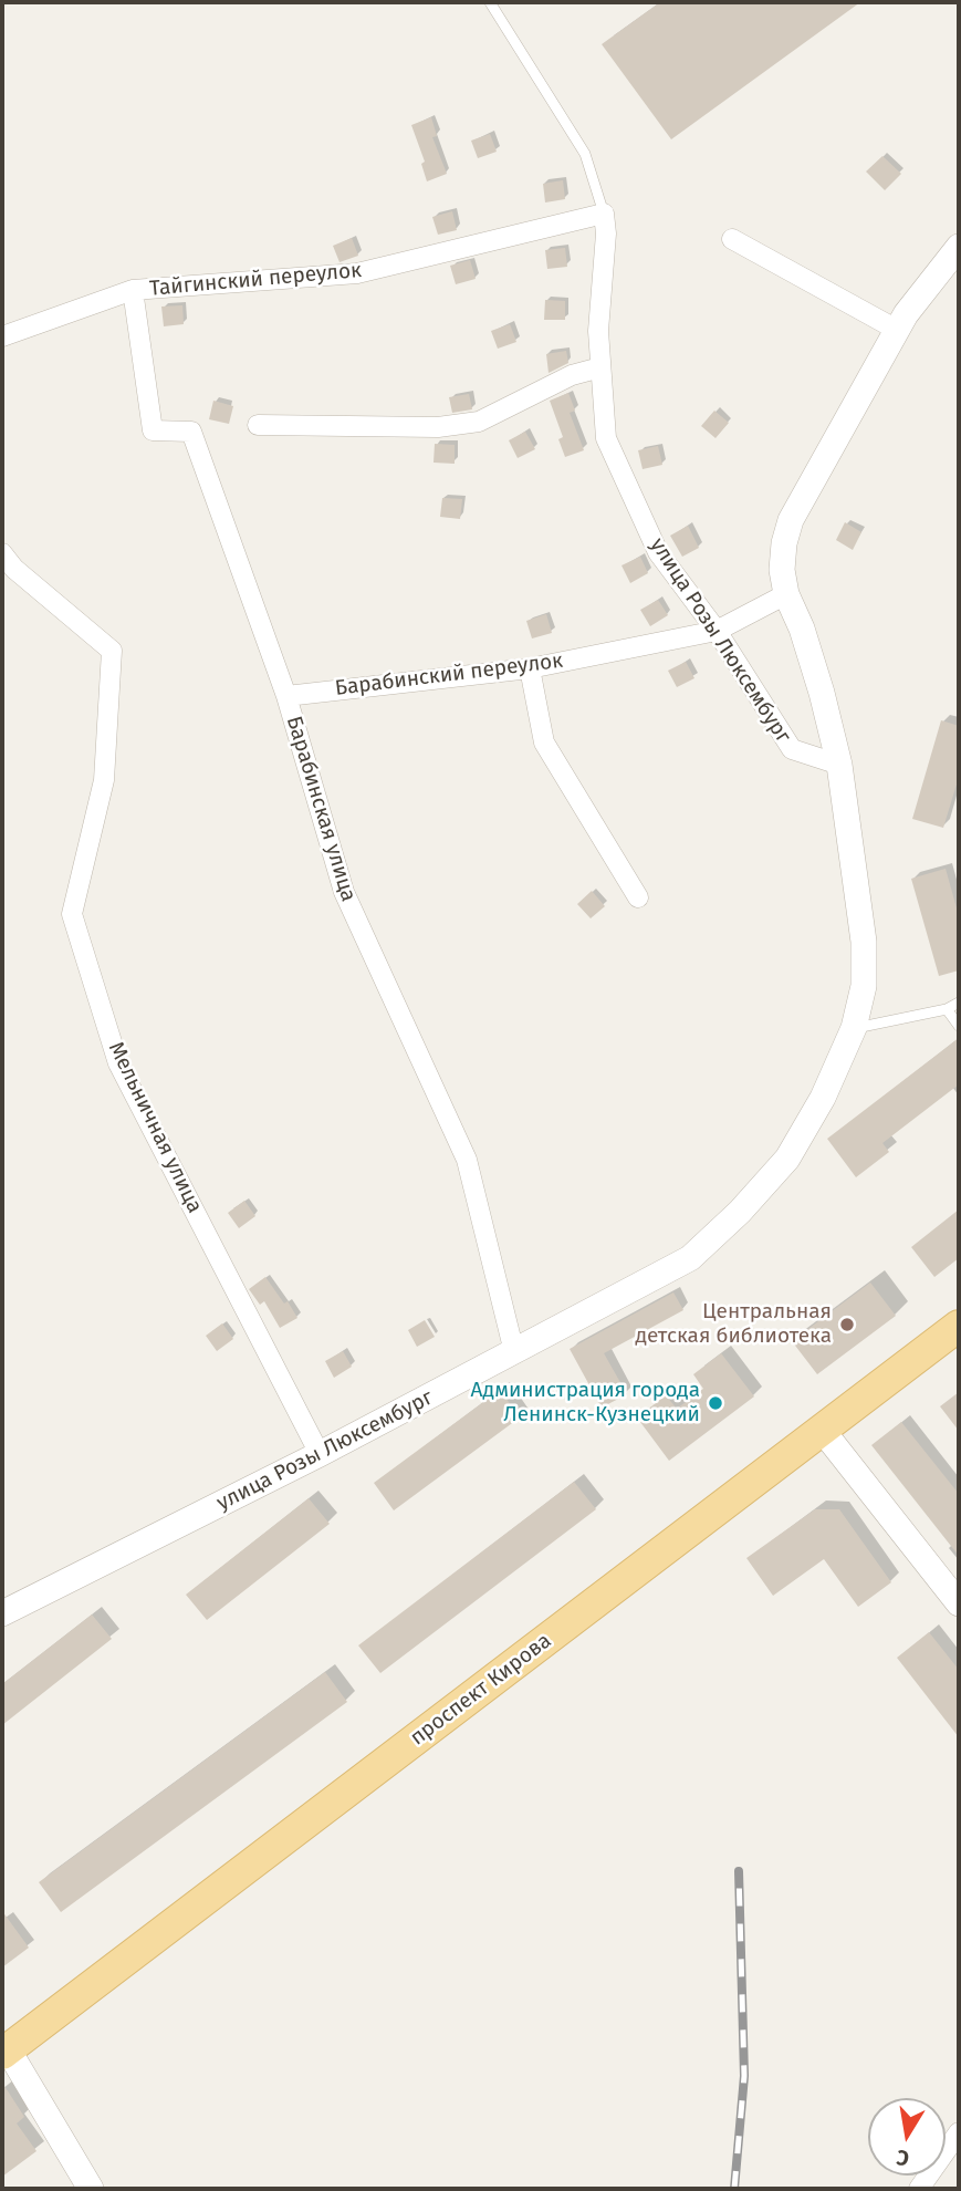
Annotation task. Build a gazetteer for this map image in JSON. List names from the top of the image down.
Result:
{
  "streets": {
    "main road": ["проспект Кирова"],
    "street": [
      "Тайгинский переулок",
      "улица Розы Люксембург",
      "Барабинский переулок",
      "Барабинская улица",
      "Мельничная улица"
    ]
  },
  "crossings": [
    ["Тайгинский переулок", "улица Розы Люксембург"],
    ["Тайгинский переулок", "Барабинская улица"],
    ["улица Розы Люксембург", "Барабинский переулок"],
    ["улица Розы Люксембург", "Барабинская улица"],
    ["улица Розы Люксембург", "Мельничная улица"],
    ["Барабинский переулок", "Барабинская улица"]
  ],
  "places": ["Центральная детская библиотека", "Администрация города Ленинск-Кузнецкий"],
  "north": "bottom"
}
